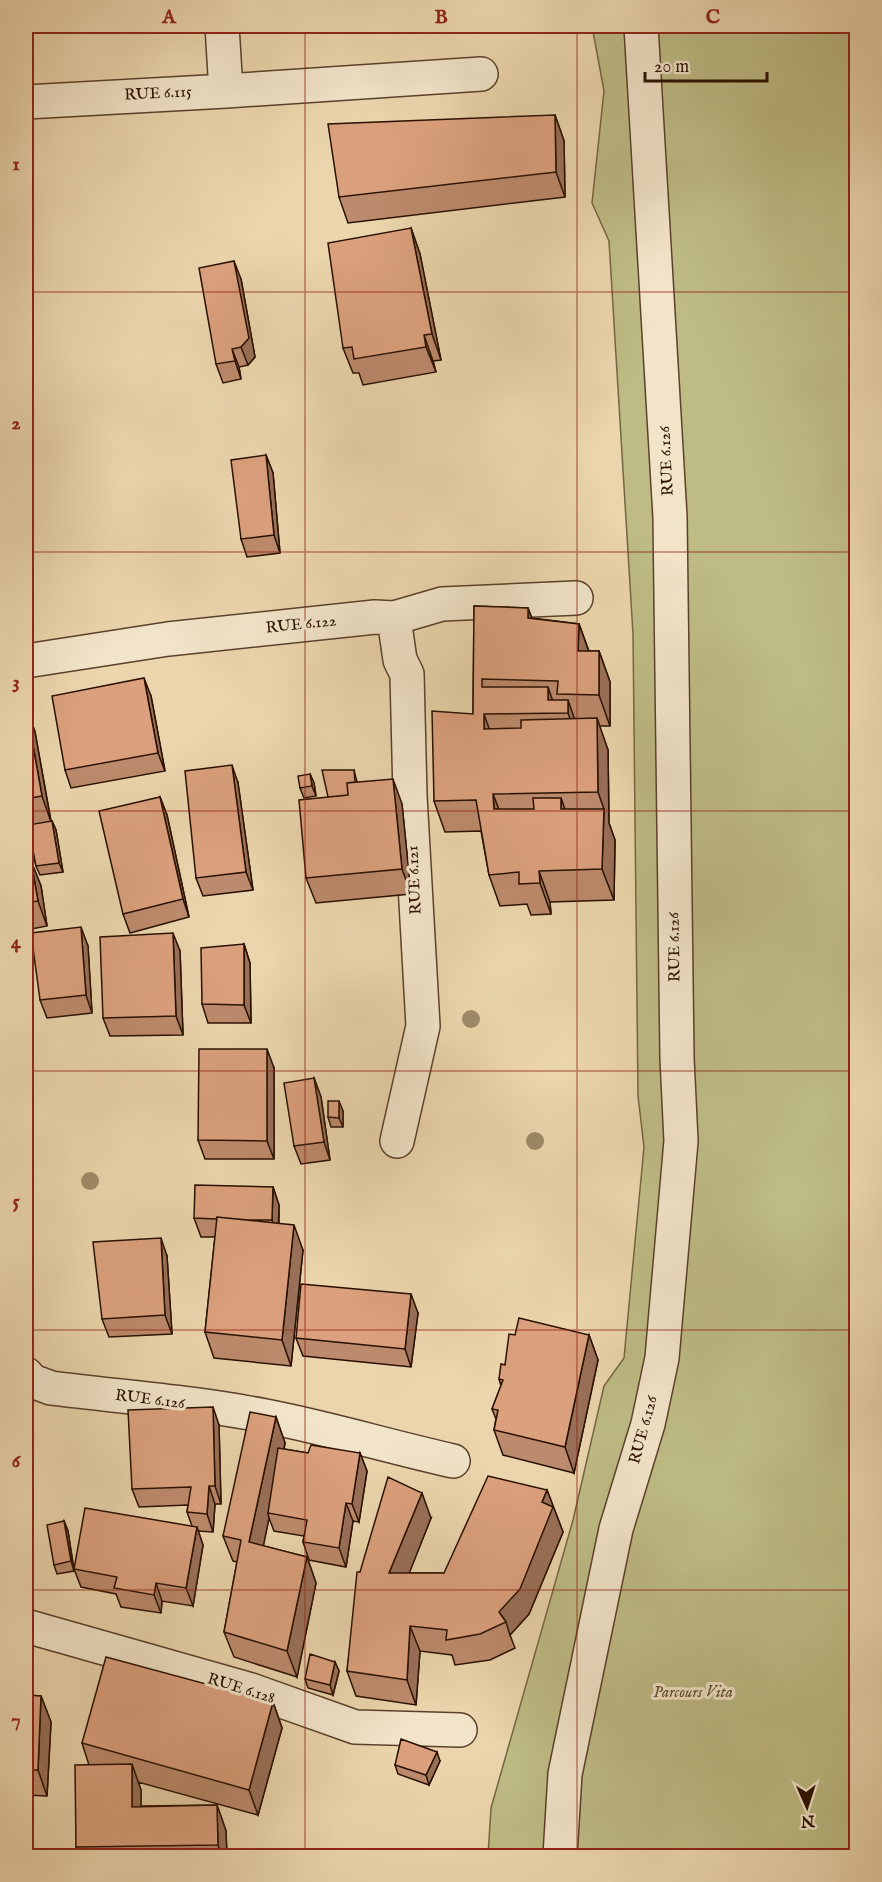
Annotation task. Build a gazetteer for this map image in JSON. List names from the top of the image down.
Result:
{
  "streets": {
    "street": [
      "RUE 6.115",
      "RUE 6.126",
      "RUE 6.122",
      "RUE 6.121",
      "RUE 6.128"
    ]
  },
  "crossings": [
    ["RUE 6.122", "RUE 6.121"]
  ],
  "parks": ["Parcours Vita"],
  "scale_bar": "20 m",
  "north": "bottom",
  "grid": {
    "columns": ["A", "B", "C"],
    "rows": [
      "1",
      "2",
      "3",
      "4",
      "5",
      "6",
      "7"
    ]
  }
}
